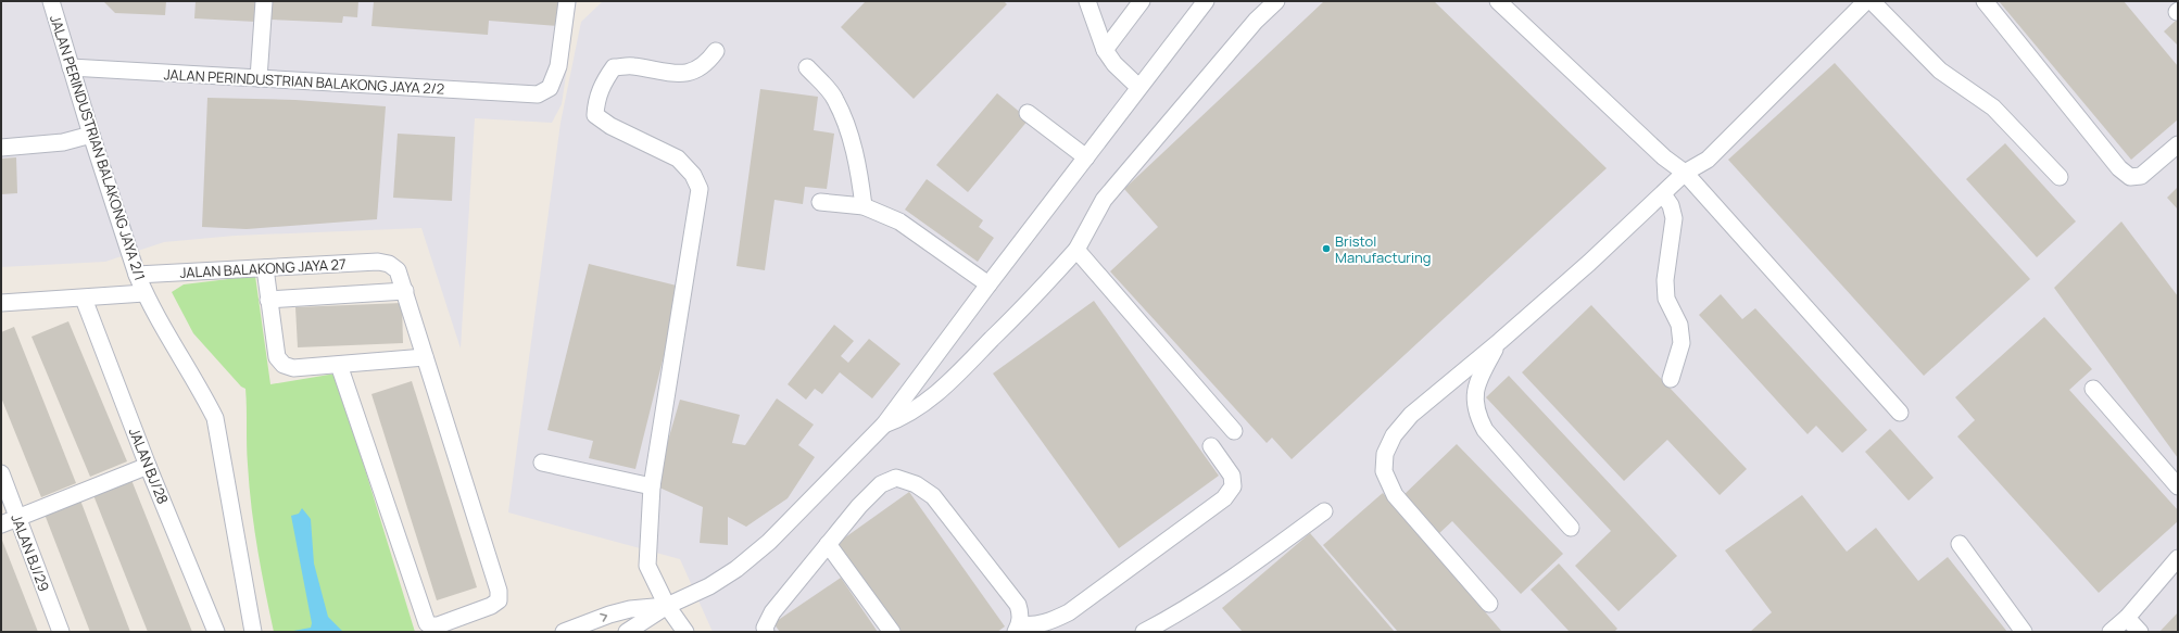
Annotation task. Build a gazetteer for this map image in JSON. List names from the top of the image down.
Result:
{
  "streets": {
    "street": [
      "JALAN PERINDUSTRIAN BALAKONG JAYA 2/2",
      "JALAN PERINDUSTRIAN BALAKONG JAYA 2/1",
      "JALAN BALAKONG JAYA 27",
      "JALAN BJ/28",
      "JALAN BJ/29"
    ]
  },
  "crossings": [
    ["JALAN PERINDUSTRIAN BALAKONG JAYA 2/2", "JALAN PERINDUSTRIAN BALAKONG JAYA 2/1"],
    ["JALAN PERINDUSTRIAN BALAKONG JAYA 2/1", "JALAN BALAKONG JAYA 27"]
  ],
  "places": ["Bristol Manufacturing"]
}
